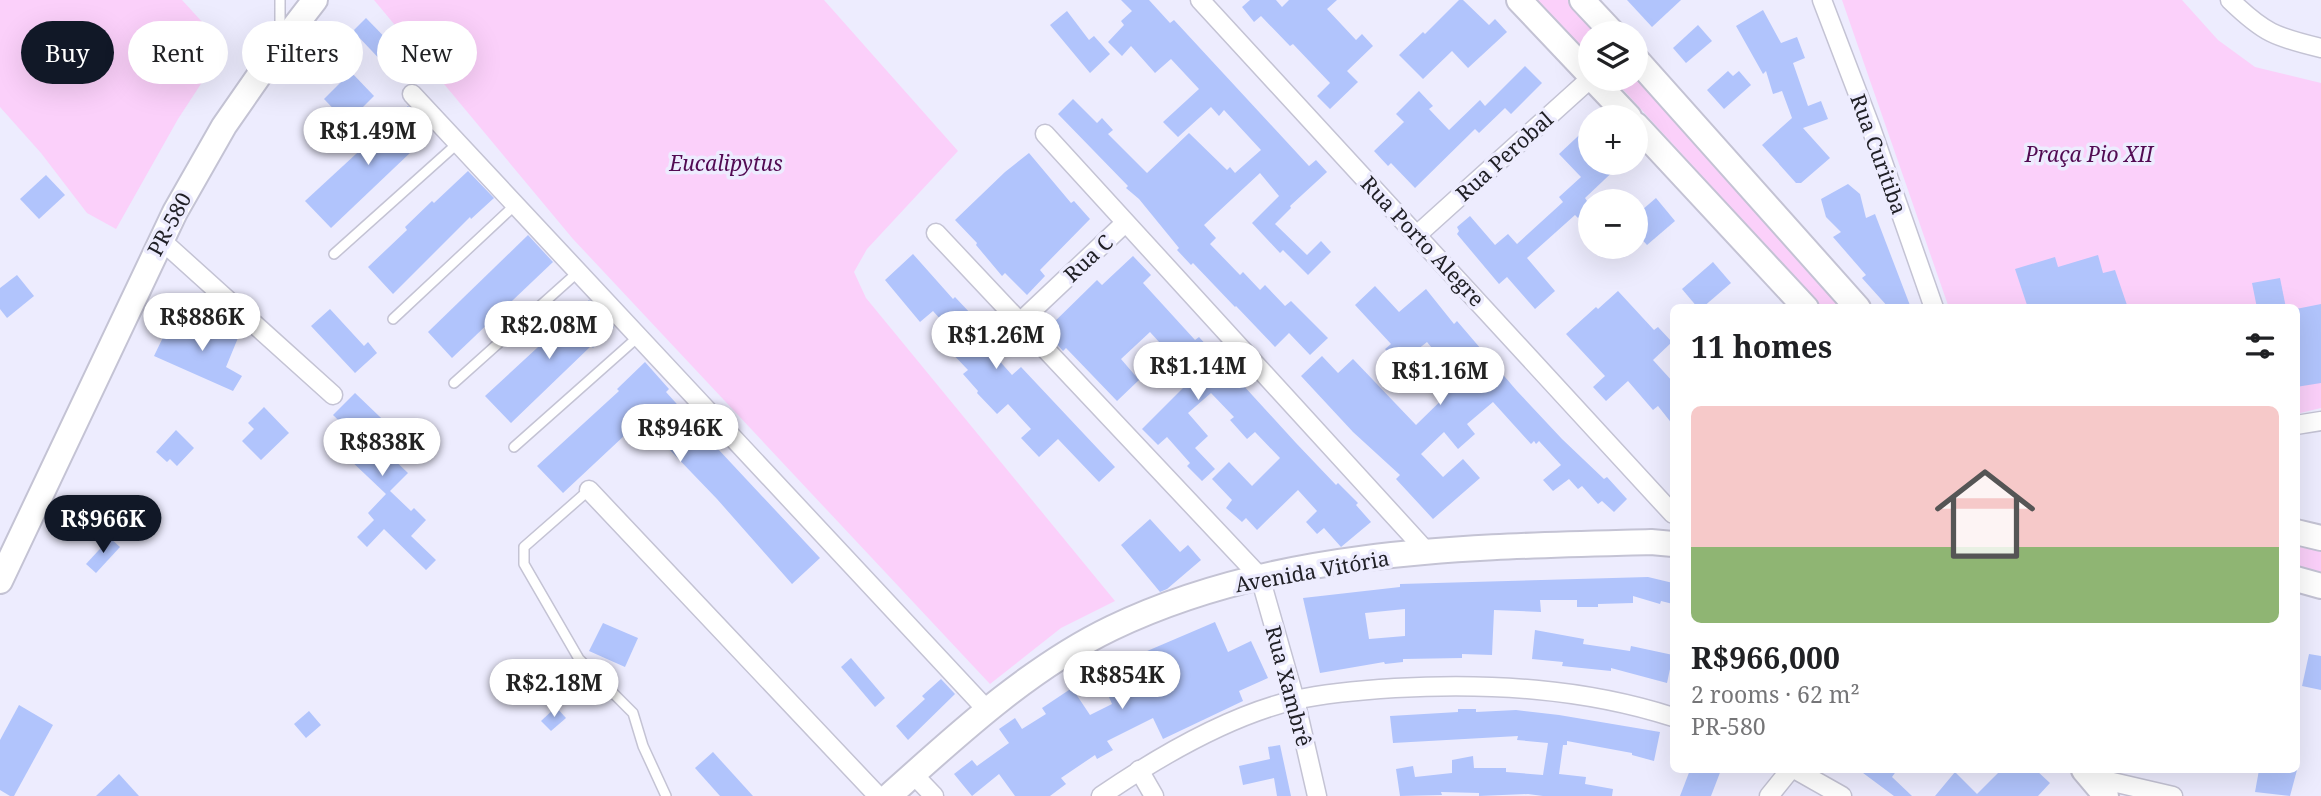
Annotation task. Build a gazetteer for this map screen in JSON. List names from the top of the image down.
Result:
{
  "streets": {
    "main road": ["PR-580", "Avenida Vitória"],
    "street": [
      "Rua Curitiba",
      "Rua Perobal",
      "Rua Porto Alegre",
      "Rua C",
      "Rua Xambrê"
    ]
  },
  "crossings": [
    ["Rua Perobal", "Rua Porto Alegre"],
    ["Avenida Vitória", "Rua Xambrê"]
  ],
  "parks": ["Praça Pio XII", "Eucalipytus"],
  "page": {
    "map_buttons": ["+", "−"],
    "chip": [
      "Buy",
      "Rent",
      "Filters",
      "New"
    ],
    "price": [
      "R$1.49M",
      "R$886K",
      "R$2.08M",
      "R$1.26M",
      "R$1.14M",
      "R$1.16M",
      "R$946K",
      "R$838K",
      "R$966K",
      "R$854K",
      "R$2.18M"
    ],
    "heading": "11 homes",
    "list": [
      {
        "name": "R$966,000",
        "note": "2 rooms · 62 m² · PR-580"
      }
    ]
  }
}
